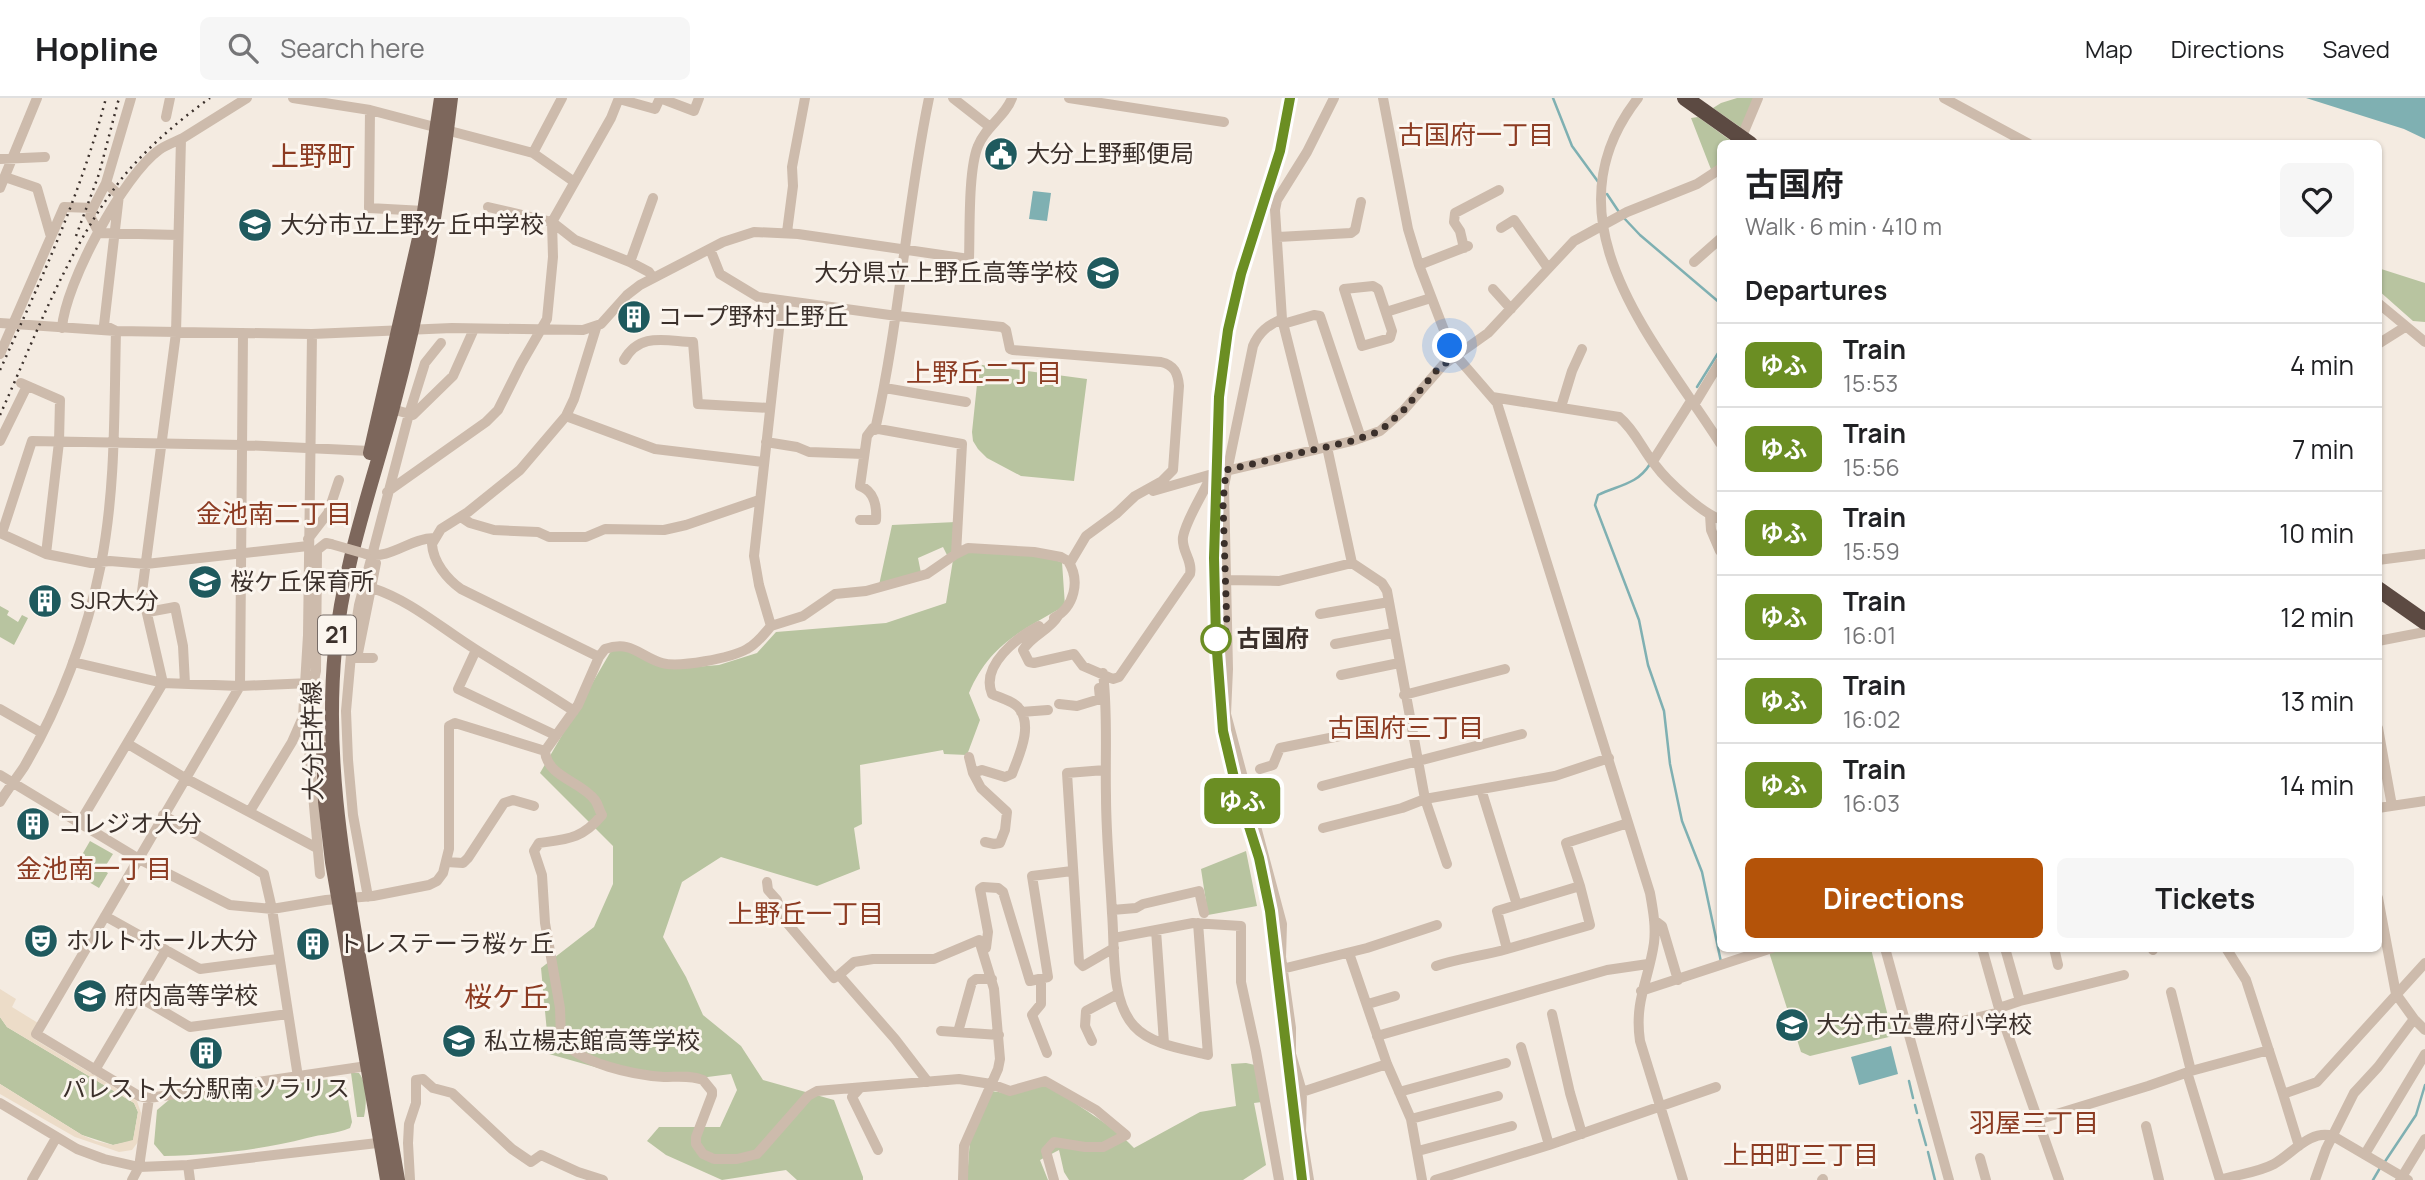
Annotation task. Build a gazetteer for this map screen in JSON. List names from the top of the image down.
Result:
{
  "streets": {
    "main road": ["21", "大分臼杵線"]
  },
  "districts": [
    "古国府一丁目",
    "上野町",
    "上野丘二丁目",
    "金池南二丁目",
    "古国府三丁目",
    "金池南一丁目",
    "上野丘一丁目",
    "桜ケ丘",
    "羽屋三丁目",
    "上田町三丁目"
  ],
  "places": {
    "public building": ["大分上野郵便局"],
    "school or university": [
      "大分市立上野ヶ丘中学校",
      "大分県立上野丘高等学校",
      "桜ケ丘保育所",
      "府内高等学校",
      "大分市立豊府小学校",
      "私立楊志館高等学校"
    ],
    "building": [
      "コープ野村上野丘",
      "SJR大分",
      "コレジオ大分",
      "トレステーラ桜ヶ丘",
      "パレスト大分駅南ソラリス"
    ],
    "other": ["古国府"],
    "theatre": ["ホルトホール大分"]
  },
  "page": {
    "header": "Hopline",
    "search": "Search here",
    "nav": ["Map", "Directions", "Saved"],
    "on_map": "ゆふ",
    "heading": [
      ["古国府", "Walk · 6 min · 410 m"],
      "Departures"
    ],
    "list": [
      {
        "mark": "ゆふ",
        "name": "Train",
        "note": "15:53",
        "value": "4 min"
      },
      {
        "mark": "ゆふ",
        "name": "Train",
        "note": "15:56",
        "value": "7 min"
      },
      {
        "mark": "ゆふ",
        "name": "Train",
        "note": "15:59",
        "value": "10 min"
      },
      {
        "mark": "ゆふ",
        "name": "Train",
        "note": "16:01",
        "value": "12 min"
      },
      {
        "mark": "ゆふ",
        "name": "Train",
        "note": "16:02",
        "value": "13 min"
      },
      {
        "mark": "ゆふ",
        "name": "Train",
        "note": "16:03",
        "value": "14 min"
      }
    ],
    "buttons": ["Directions", "Tickets"]
  }
}
